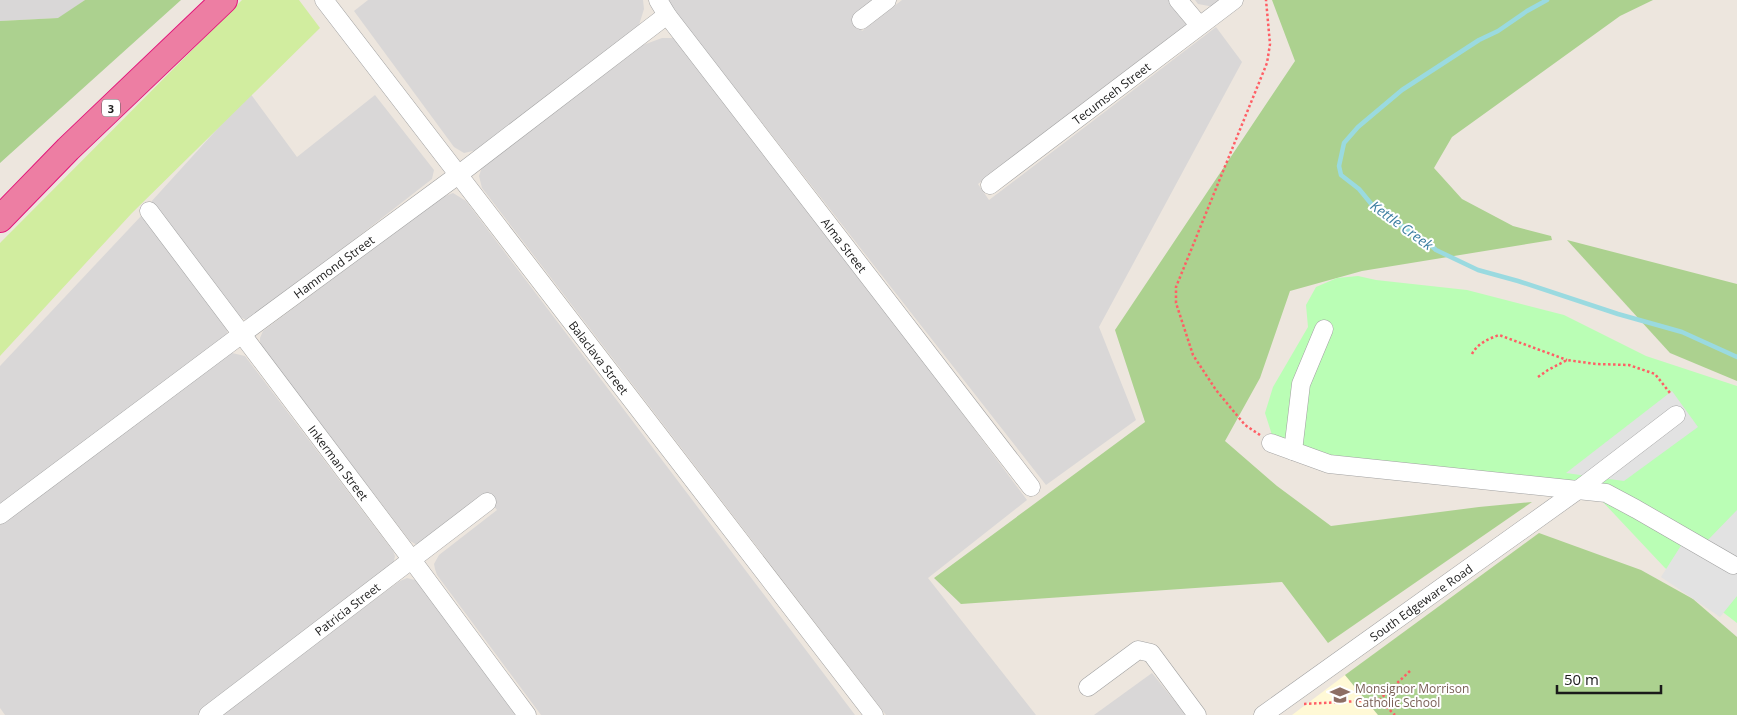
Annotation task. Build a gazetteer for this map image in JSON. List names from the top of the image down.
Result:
{
  "streets": {
    "highway": ["3"],
    "street": [
      "Tecumseh Street",
      "Alma Street",
      "Hammond Street",
      "Balaclava Street",
      "Inkerman Street",
      "South Edgeware Road",
      "Patricia Street"
    ]
  },
  "crossings": [
    ["Alma Street", "Hammond Street"],
    ["Hammond Street", "Balaclava Street"],
    ["Hammond Street", "Inkerman Street"],
    ["Inkerman Street", "Patricia Street"]
  ],
  "water": ["Kettle Creek"],
  "places": {
    "school or university": ["Monsignor Morrison Catholic School"]
  },
  "scale_bar": "50 m"
}
